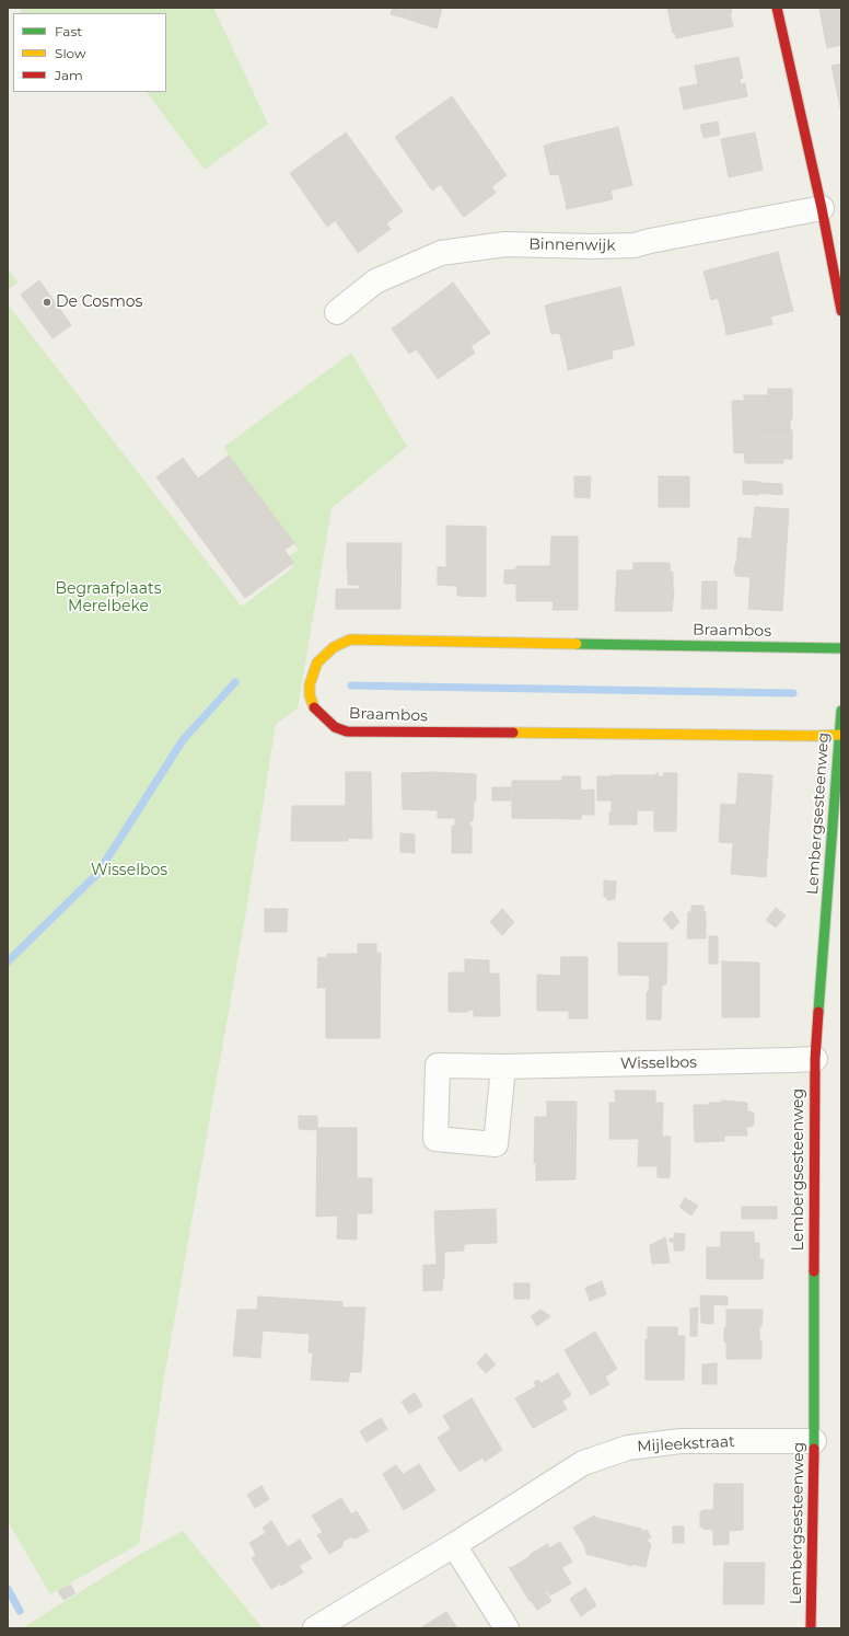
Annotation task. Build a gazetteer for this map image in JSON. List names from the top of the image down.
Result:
{
  "streets": {
    "street": [
      "Binnenwijk",
      "Braambos",
      "Lembergsesteenweg",
      "Wisselbos",
      "Mijleekstraat"
    ]
  },
  "crossings": [
    ["Braambos", "Lembergsesteenweg"],
    ["Lembergsesteenweg", "Wisselbos"],
    ["Lembergsesteenweg", "Mijleekstraat"]
  ],
  "parks": ["Begraafplaats Merelbeke", "Wisselbos"],
  "places": ["De Cosmos"],
  "legend": ["Fast", "Slow", "Jam"]
}
